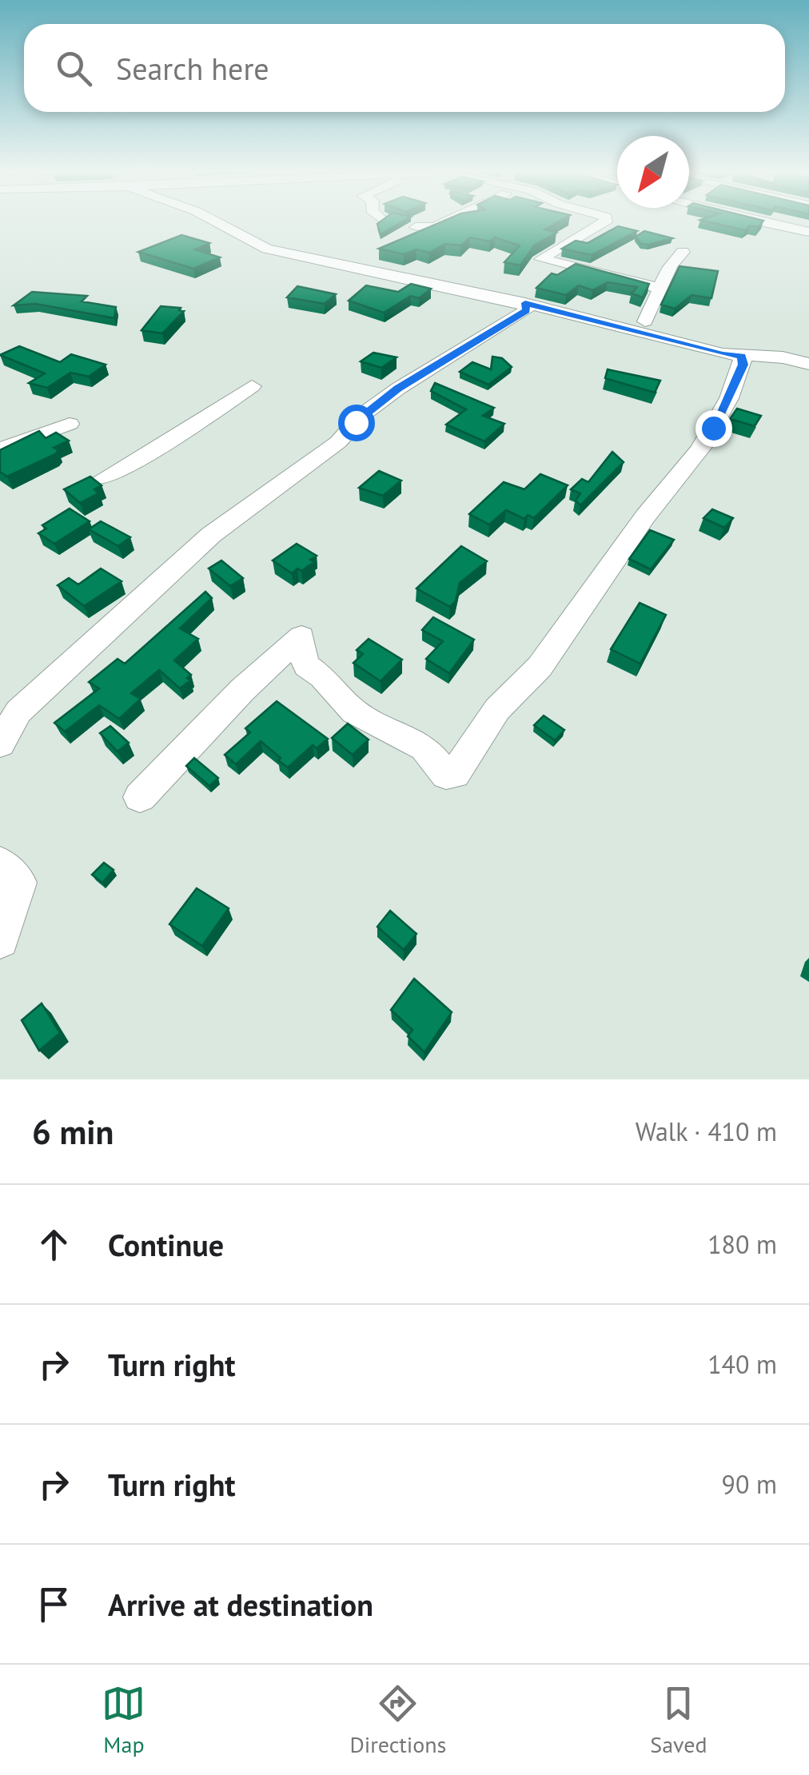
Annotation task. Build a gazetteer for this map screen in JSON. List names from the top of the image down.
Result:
{
  "north": "bottom left",
  "page": {
    "search": "Search here",
    "heading": ["6 min", "Walk · 410 m"],
    "list": [
      ["Continue", "180 m"],
      ["Turn right", "140 m"],
      ["Turn right", "90 m"],
      "Arrive at destination"
    ],
    "nav": ["Map", "Directions", "Saved"]
  }
}
